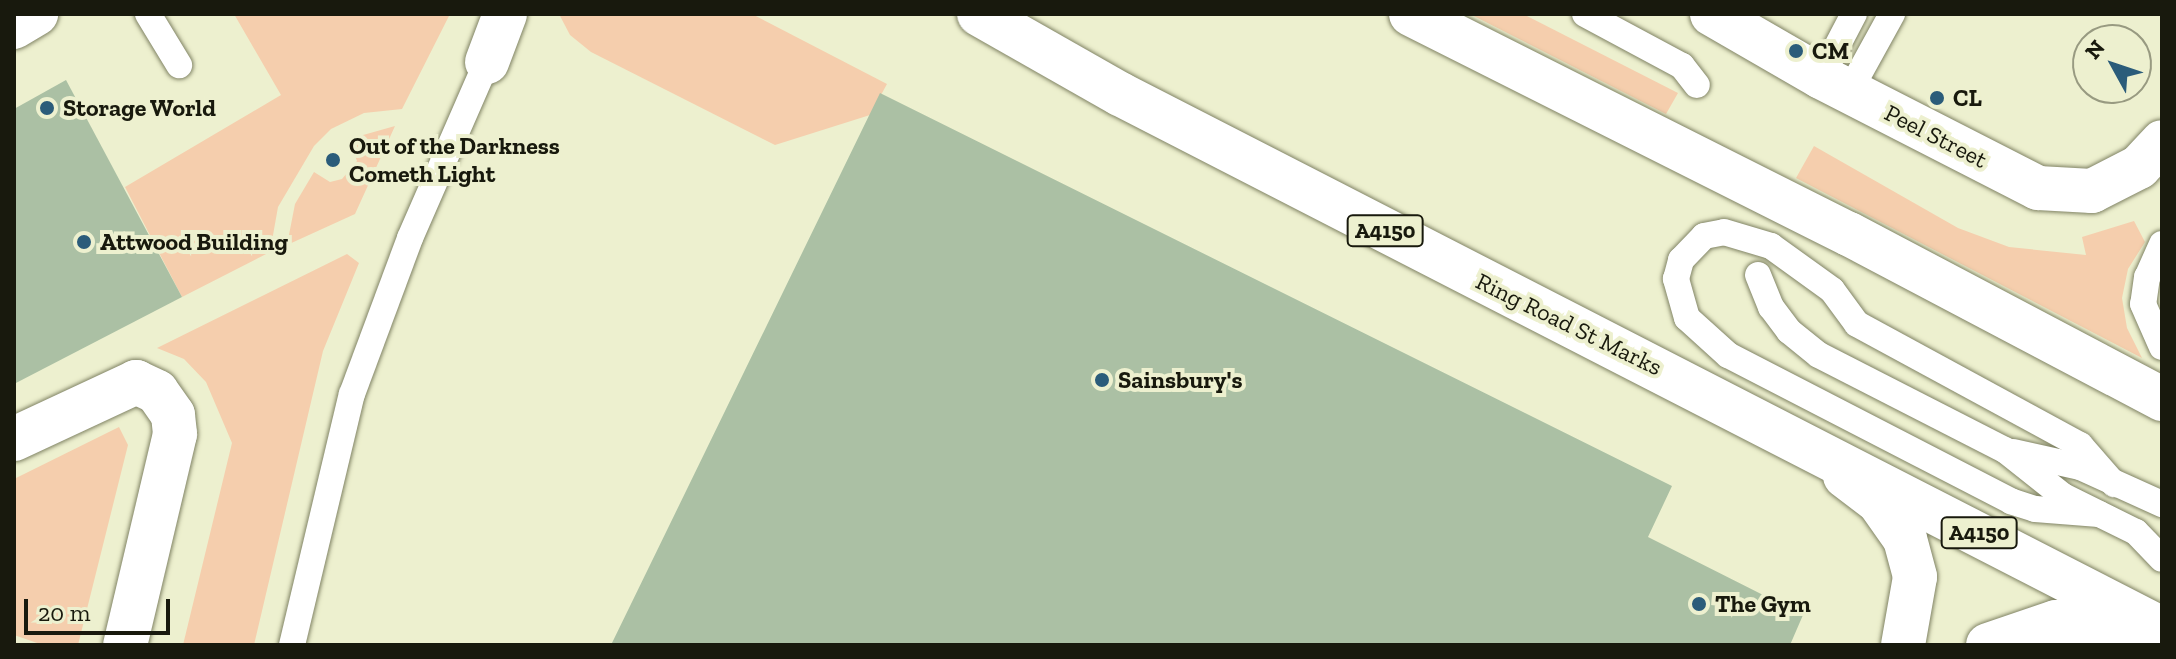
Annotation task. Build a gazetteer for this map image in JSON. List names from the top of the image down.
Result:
{
  "streets": {
    "main road": ["Peel Street", "A4150", "Ring Road St Marks"]
  },
  "places": [
    "CM",
    "CL",
    "Storage World",
    "Out of the Darkness Cometh Light",
    "Attwood Building",
    "Sainsbury's",
    "The Gym"
  ],
  "scale_bar": "20 m",
  "north": "top left"
}
